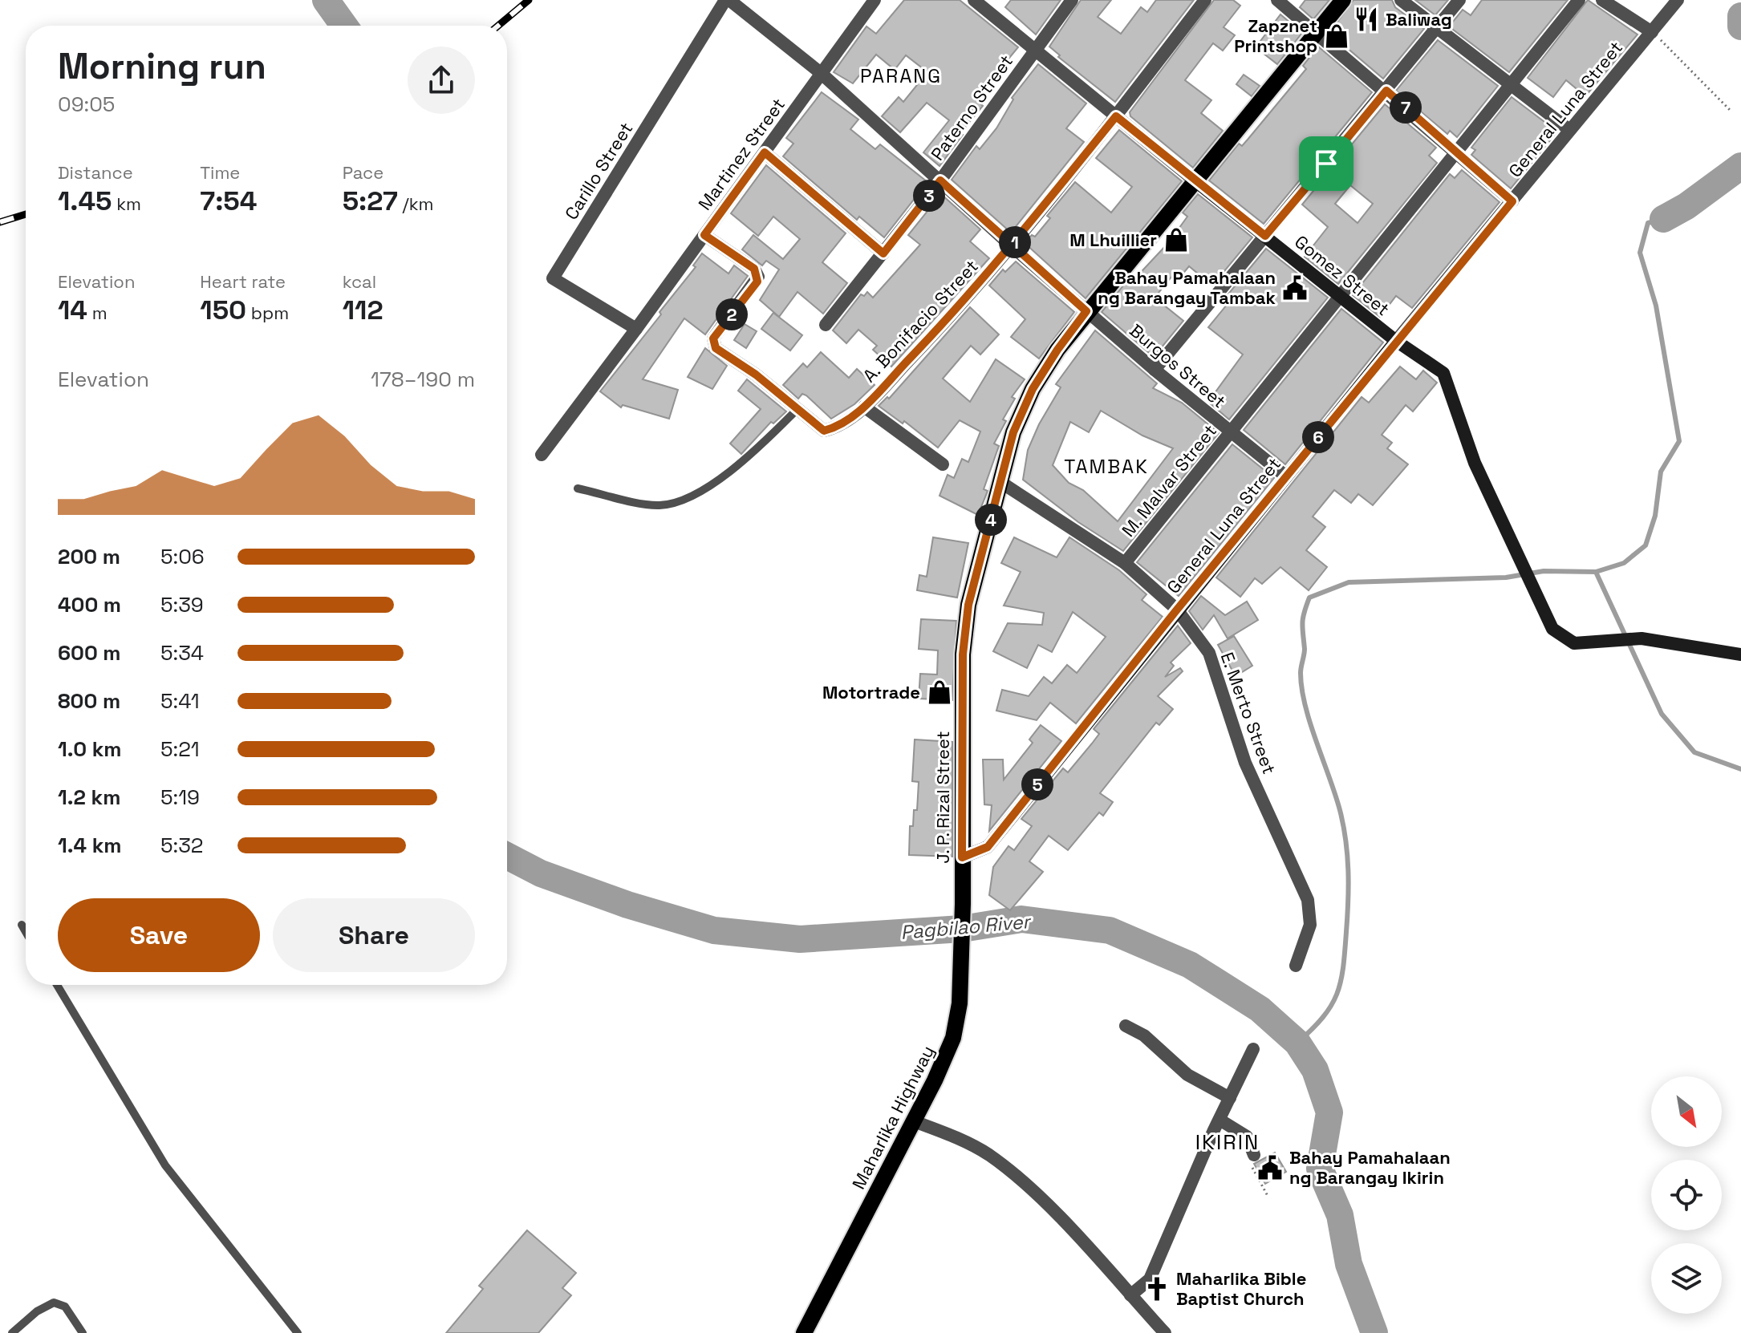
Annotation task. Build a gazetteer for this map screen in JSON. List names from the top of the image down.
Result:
{
  "streets": {
    "main road": ["J. P. Rizal Street", "Maharlika Highway"],
    "street": [
      "Paterno Street",
      "General Luna Street",
      "Martinez Street",
      "Carillo Street",
      "Gomez Street",
      "A. Bonifacio Street",
      "Burgos Street",
      "M. Malvar Street",
      "E. Merto Street"
    ]
  },
  "crossings": [
    ["Paterno Street", "Gomez Street"],
    ["Paterno Street", "Burgos Street"],
    ["General Luna Street", "Gomez Street"],
    ["General Luna Street", "Burgos Street"],
    ["General Luna Street", "E. Merto Street"],
    ["General Luna Street", "J. P. Rizal Street"],
    ["Martinez Street", "Carillo Street"],
    ["Martinez Street", "A. Bonifacio Street"],
    ["Martinez Street", "Burgos Street"],
    ["Carillo Street", "Burgos Street"],
    ["Gomez Street", "A. Bonifacio Street"],
    ["Gomez Street", "M. Malvar Street"],
    ["Gomez Street", "J. P. Rizal Street"],
    ["A. Bonifacio Street", "Burgos Street"],
    ["Burgos Street", "M. Malvar Street"],
    ["Burgos Street", "J. P. Rizal Street"],
    ["M. Malvar Street", "E. Merto Street"],
    ["E. Merto Street", "J. P. Rizal Street"],
    ["J. P. Rizal Street", "Maharlika Highway"]
  ],
  "districts": ["PARANG", "TAMBAK", "IKIRIN"],
  "water": ["Pagbilao River"],
  "places": {
    "restaurant": ["Baliwag"],
    "shop": ["Zapznet Printshop", "M Lhuillier", "Motortrade"],
    "public building": ["Bahay Pamahalaan ng Barangay Tambak", "Bahay Pamahalaan ng Barangay Ikirin"],
    "church": ["Maharlika Bible Baptist Church"]
  },
  "north": "bottom right",
  "page": {
    "heading": ["Morning run", "09:05"],
    "pins": [
      "7",
      "3",
      "1",
      "2",
      "6",
      "4",
      "5"
    ],
    "stats": [
      ["Distance", "1.45 km"],
      ["Time", "7:54"],
      ["Pace", "5:27 /km"],
      ["Elevation", "14 m"],
      ["Heart rate", "150 bpm"],
      ["kcal", "112"]
    ],
    "chart": ["Elevation", "178–190 m"],
    "list": [
      {
        "name": "200 m",
        "note": "5:06"
      },
      {
        "name": "400 m",
        "note": "5:39"
      },
      {
        "name": "600 m",
        "note": "5:34"
      },
      {
        "name": "800 m",
        "note": "5:41"
      },
      {
        "name": "1.0 km",
        "note": "5:21"
      },
      {
        "name": "1.2 km",
        "note": "5:19"
      },
      {
        "name": "1.4 km",
        "note": "5:32"
      }
    ],
    "buttons": ["Save", "Share"]
  }
}
